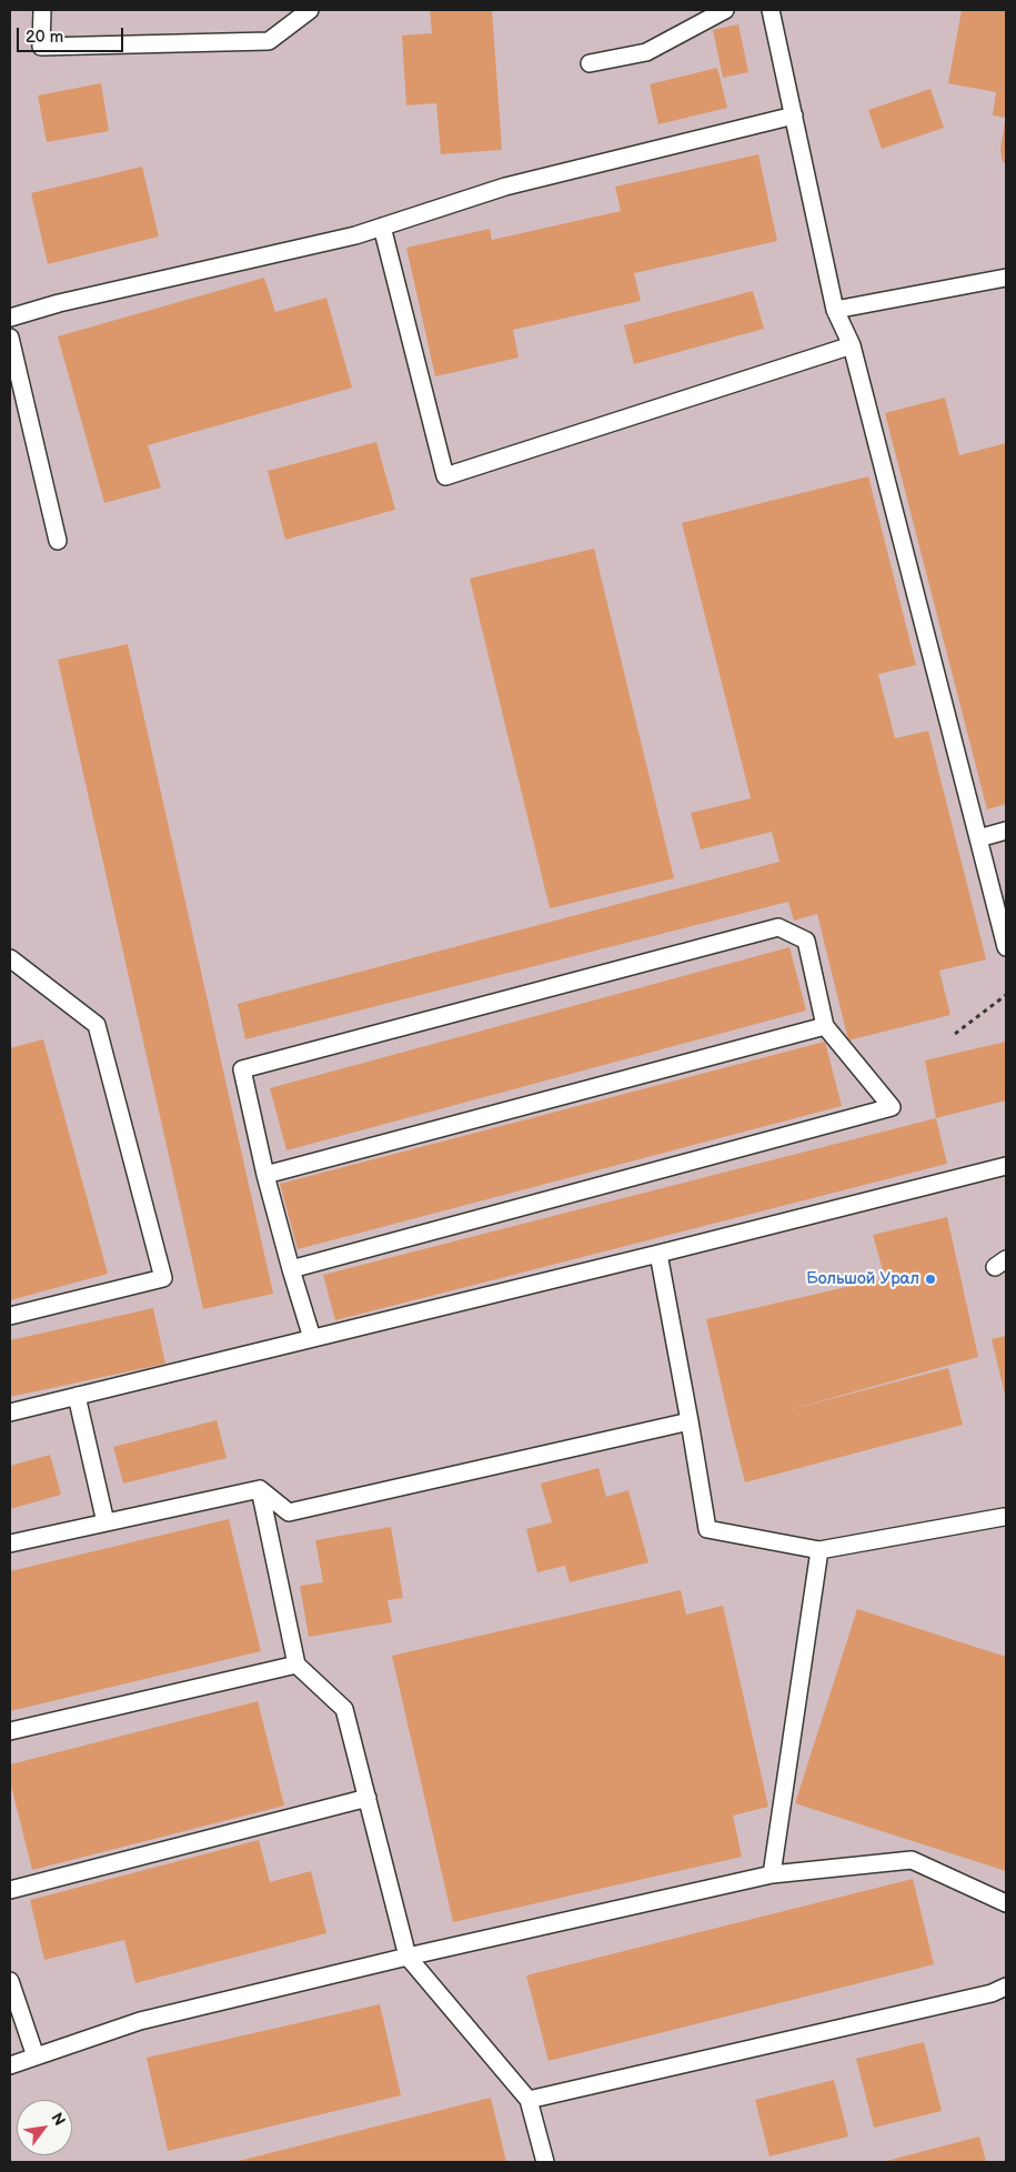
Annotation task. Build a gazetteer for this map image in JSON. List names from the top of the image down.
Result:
{
  "places": ["Большой Урал"],
  "scale_bar": "20 m",
  "north": "top right"
}
